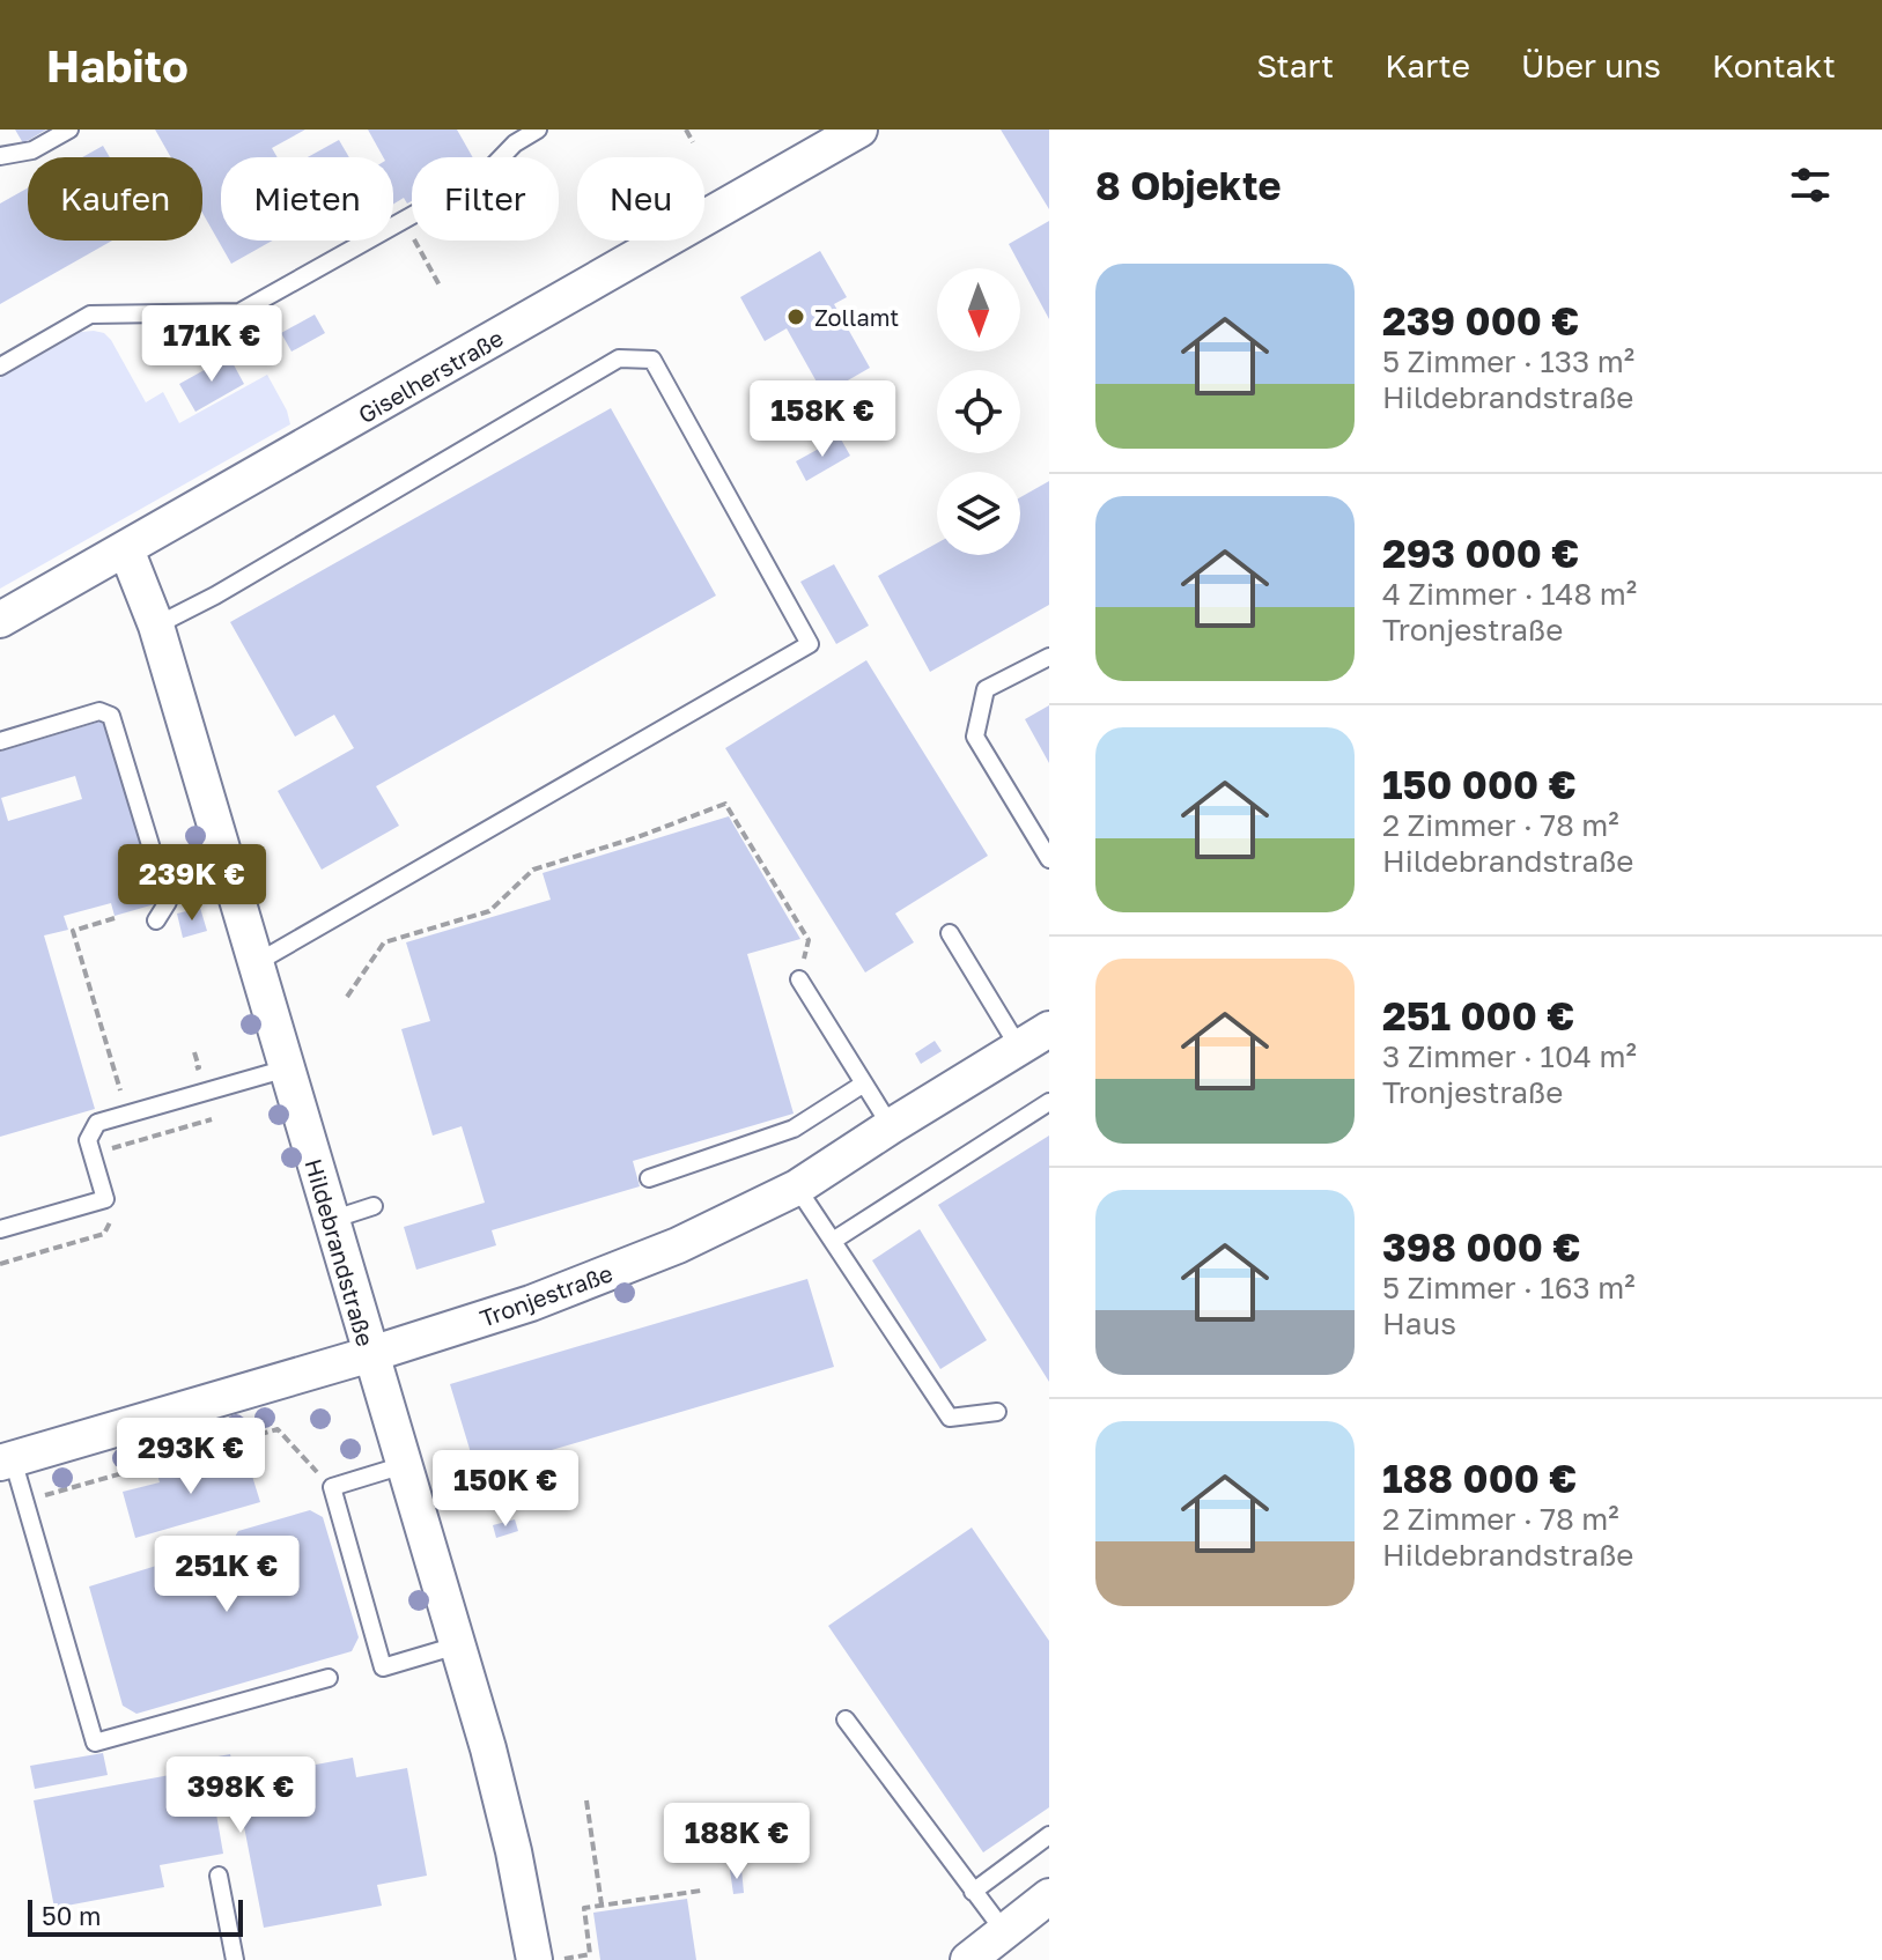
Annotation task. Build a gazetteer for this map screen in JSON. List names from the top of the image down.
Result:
{
  "streets": {
    "street": ["Giselherstraße", "Hildebrandstraße", "Tronjestraße"]
  },
  "crossings": [
    ["Giselherstraße", "Hildebrandstraße"],
    ["Hildebrandstraße", "Tronjestraße"]
  ],
  "places": ["Zollamt"],
  "scale_bar": "50 m",
  "north": "bottom",
  "page": {
    "header": "Habito",
    "nav": [
      "Start",
      "Karte",
      "Über uns",
      "Kontakt"
    ],
    "heading": "8 Objekte",
    "chip": [
      "Kaufen",
      "Mieten",
      "Filter",
      "Neu"
    ],
    "list": [
      {
        "name": "239 000 €",
        "note": "5 Zimmer · 133 m² · Hildebrandstraße"
      },
      {
        "name": "293 000 €",
        "note": "4 Zimmer · 148 m² · Tronjestraße"
      },
      {
        "name": "150 000 €",
        "note": "2 Zimmer · 78 m² · Hildebrandstraße"
      },
      {
        "name": "251 000 €",
        "note": "3 Zimmer · 104 m² · Tronjestraße"
      },
      {
        "name": "398 000 €",
        "note": "5 Zimmer · 163 m² · Haus"
      },
      {
        "name": "188 000 €",
        "note": "2 Zimmer · 78 m² · Hildebrandstraße"
      }
    ],
    "price": [
      "171K €",
      "158K €",
      "239K €",
      "293K €",
      "150K €",
      "251K €",
      "398K €",
      "188K €"
    ],
    "scale": "50 m"
  }
}
